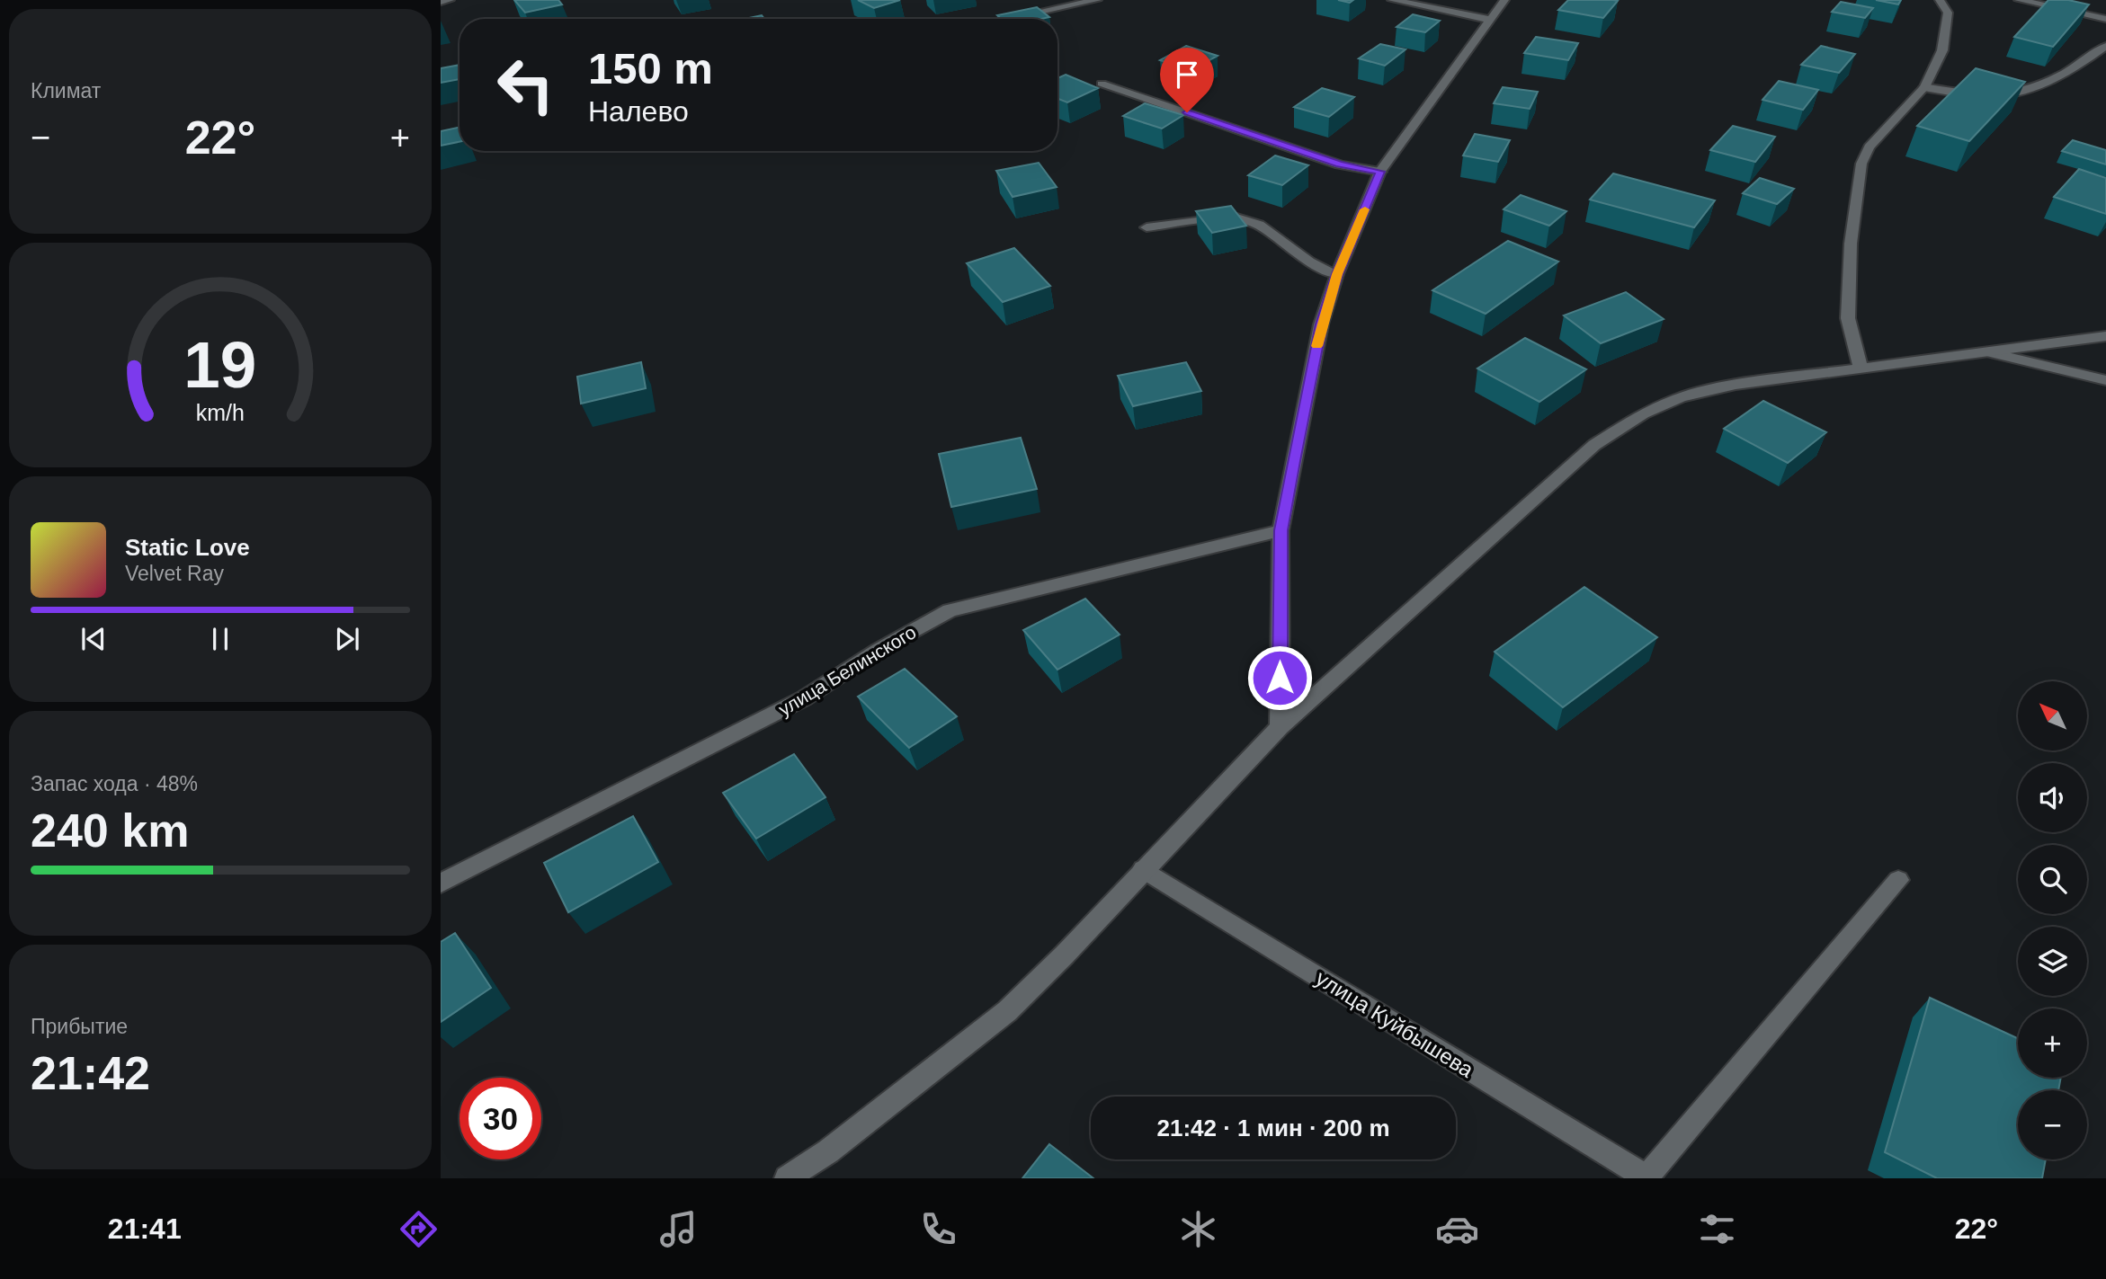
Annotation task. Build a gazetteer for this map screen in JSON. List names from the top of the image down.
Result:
{
  "streets": {
    "street": ["улица Белинского", "улица Куйбышева"]
  },
  "north": "top left",
  "page": {
    "tile": [
      "Климат",
      ["Запас хода · 48%", "240 km"],
      ["Прибытие", "21:42"]
    ],
    "turn": ["150 m", "Налево"],
    "heat": ["−", "22°", "+"],
    "song": ["Static Love", "Velvet Ray"],
    "map_buttons": ["+", "−"],
    "limit": "30",
    "trip": "21:42 · 1 мин · 200 m",
    "tabs": ["21:41", "22°"],
    "gauge": ["19", "km/h"]
  }
}
